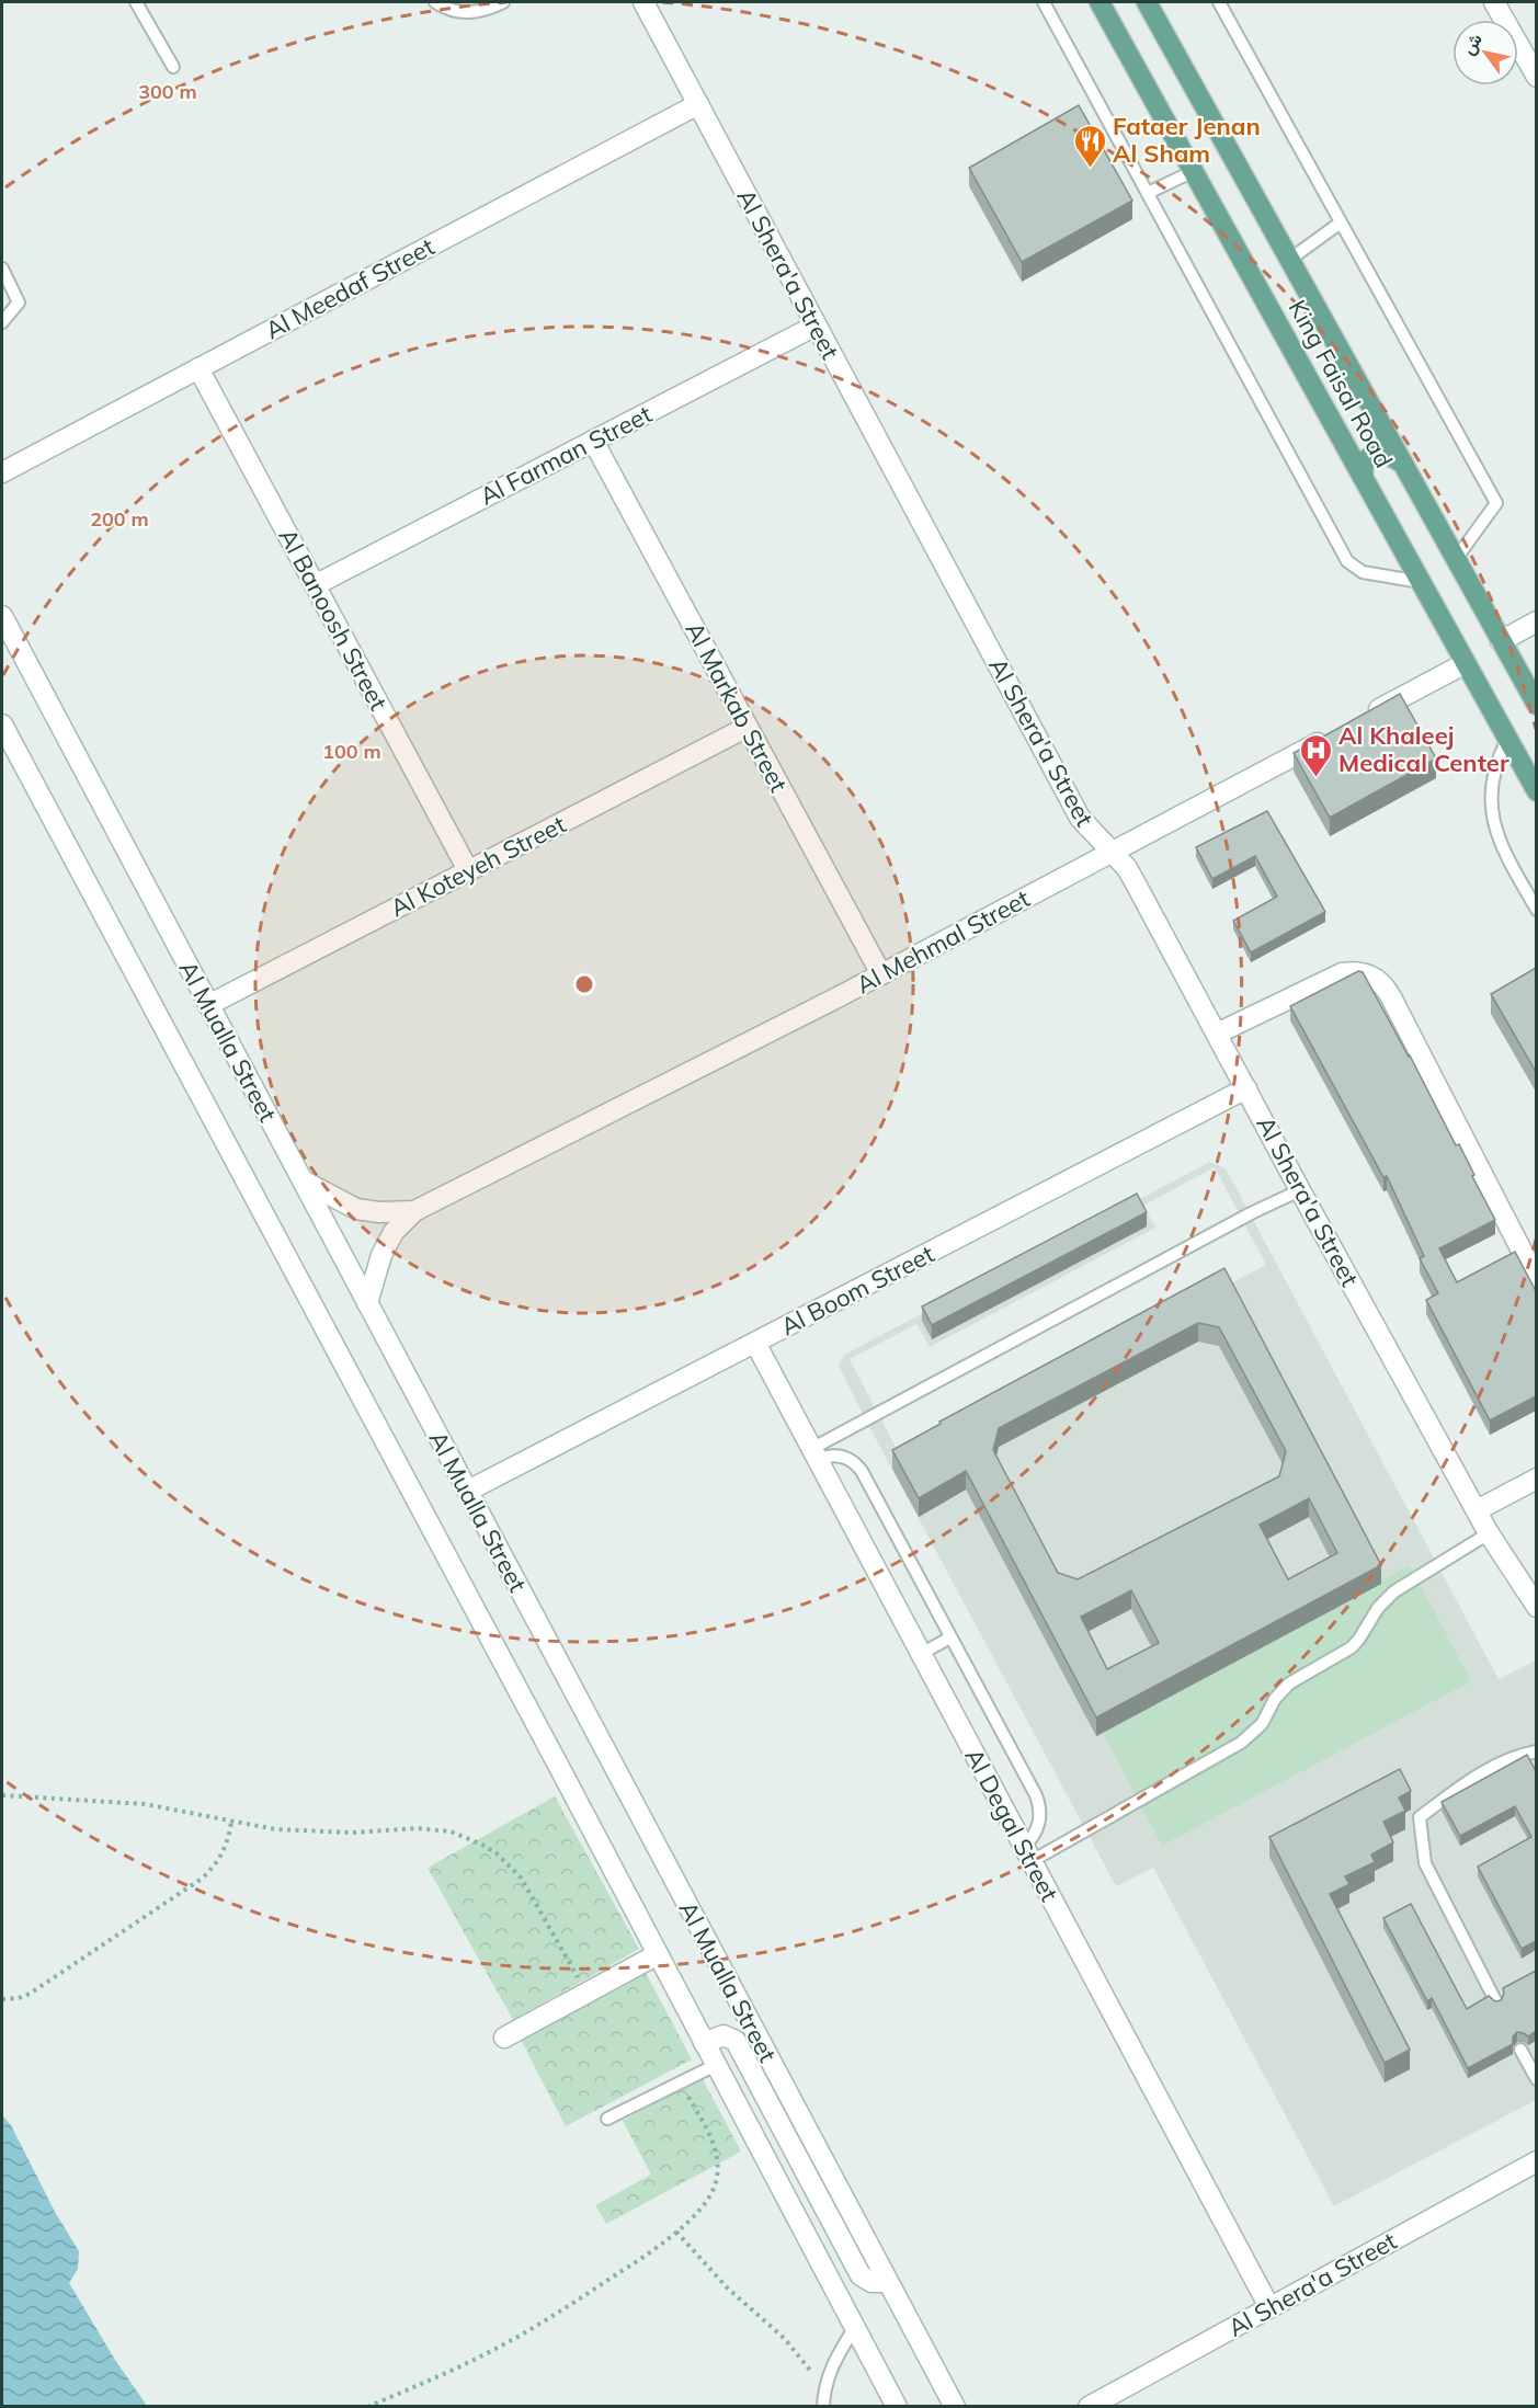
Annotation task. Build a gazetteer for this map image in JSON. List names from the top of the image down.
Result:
{
  "streets": {
    "main road": ["King Faisal Road"],
    "street": [
      "Al Shera'a Street",
      "Al Meedaf Street",
      "Al Farman Street",
      "Al Banoosh Street",
      "Al Markab Street",
      "Al Koteyeh Street",
      "Al Mehmal Street",
      "Al Mualla Street",
      "Al Boom Street",
      "Al Degal Street"
    ]
  },
  "crossings": [
    ["Al Shera'a Street", "Al Meedaf Street"],
    ["Al Shera'a Street", "Al Farman Street"],
    ["Al Shera'a Street", "Al Mehmal Street"],
    ["Al Shera'a Street", "Al Boom Street"],
    ["Al Shera'a Street", "Al Degal Street"],
    ["Al Meedaf Street", "Al Banoosh Street"],
    ["Al Farman Street", "Al Banoosh Street"],
    ["Al Farman Street", "Al Markab Street"],
    ["Al Banoosh Street", "Al Koteyeh Street"],
    ["Al Markab Street", "Al Koteyeh Street"],
    ["Al Markab Street", "Al Mehmal Street"],
    ["Al Koteyeh Street", "Al Mualla Street"],
    ["Al Mehmal Street", "Al Mualla Street"],
    ["Al Mualla Street", "Al Boom Street"],
    ["Al Boom Street", "Al Degal Street"]
  ],
  "places": {
    "restaurant": ["Fataer Jenan Al Sham"],
    "hospital": ["Al Khaleej Medical Center"]
  },
  "north": "top left",
  "rings": ["300 m", "200 m", "100 m"]
}
